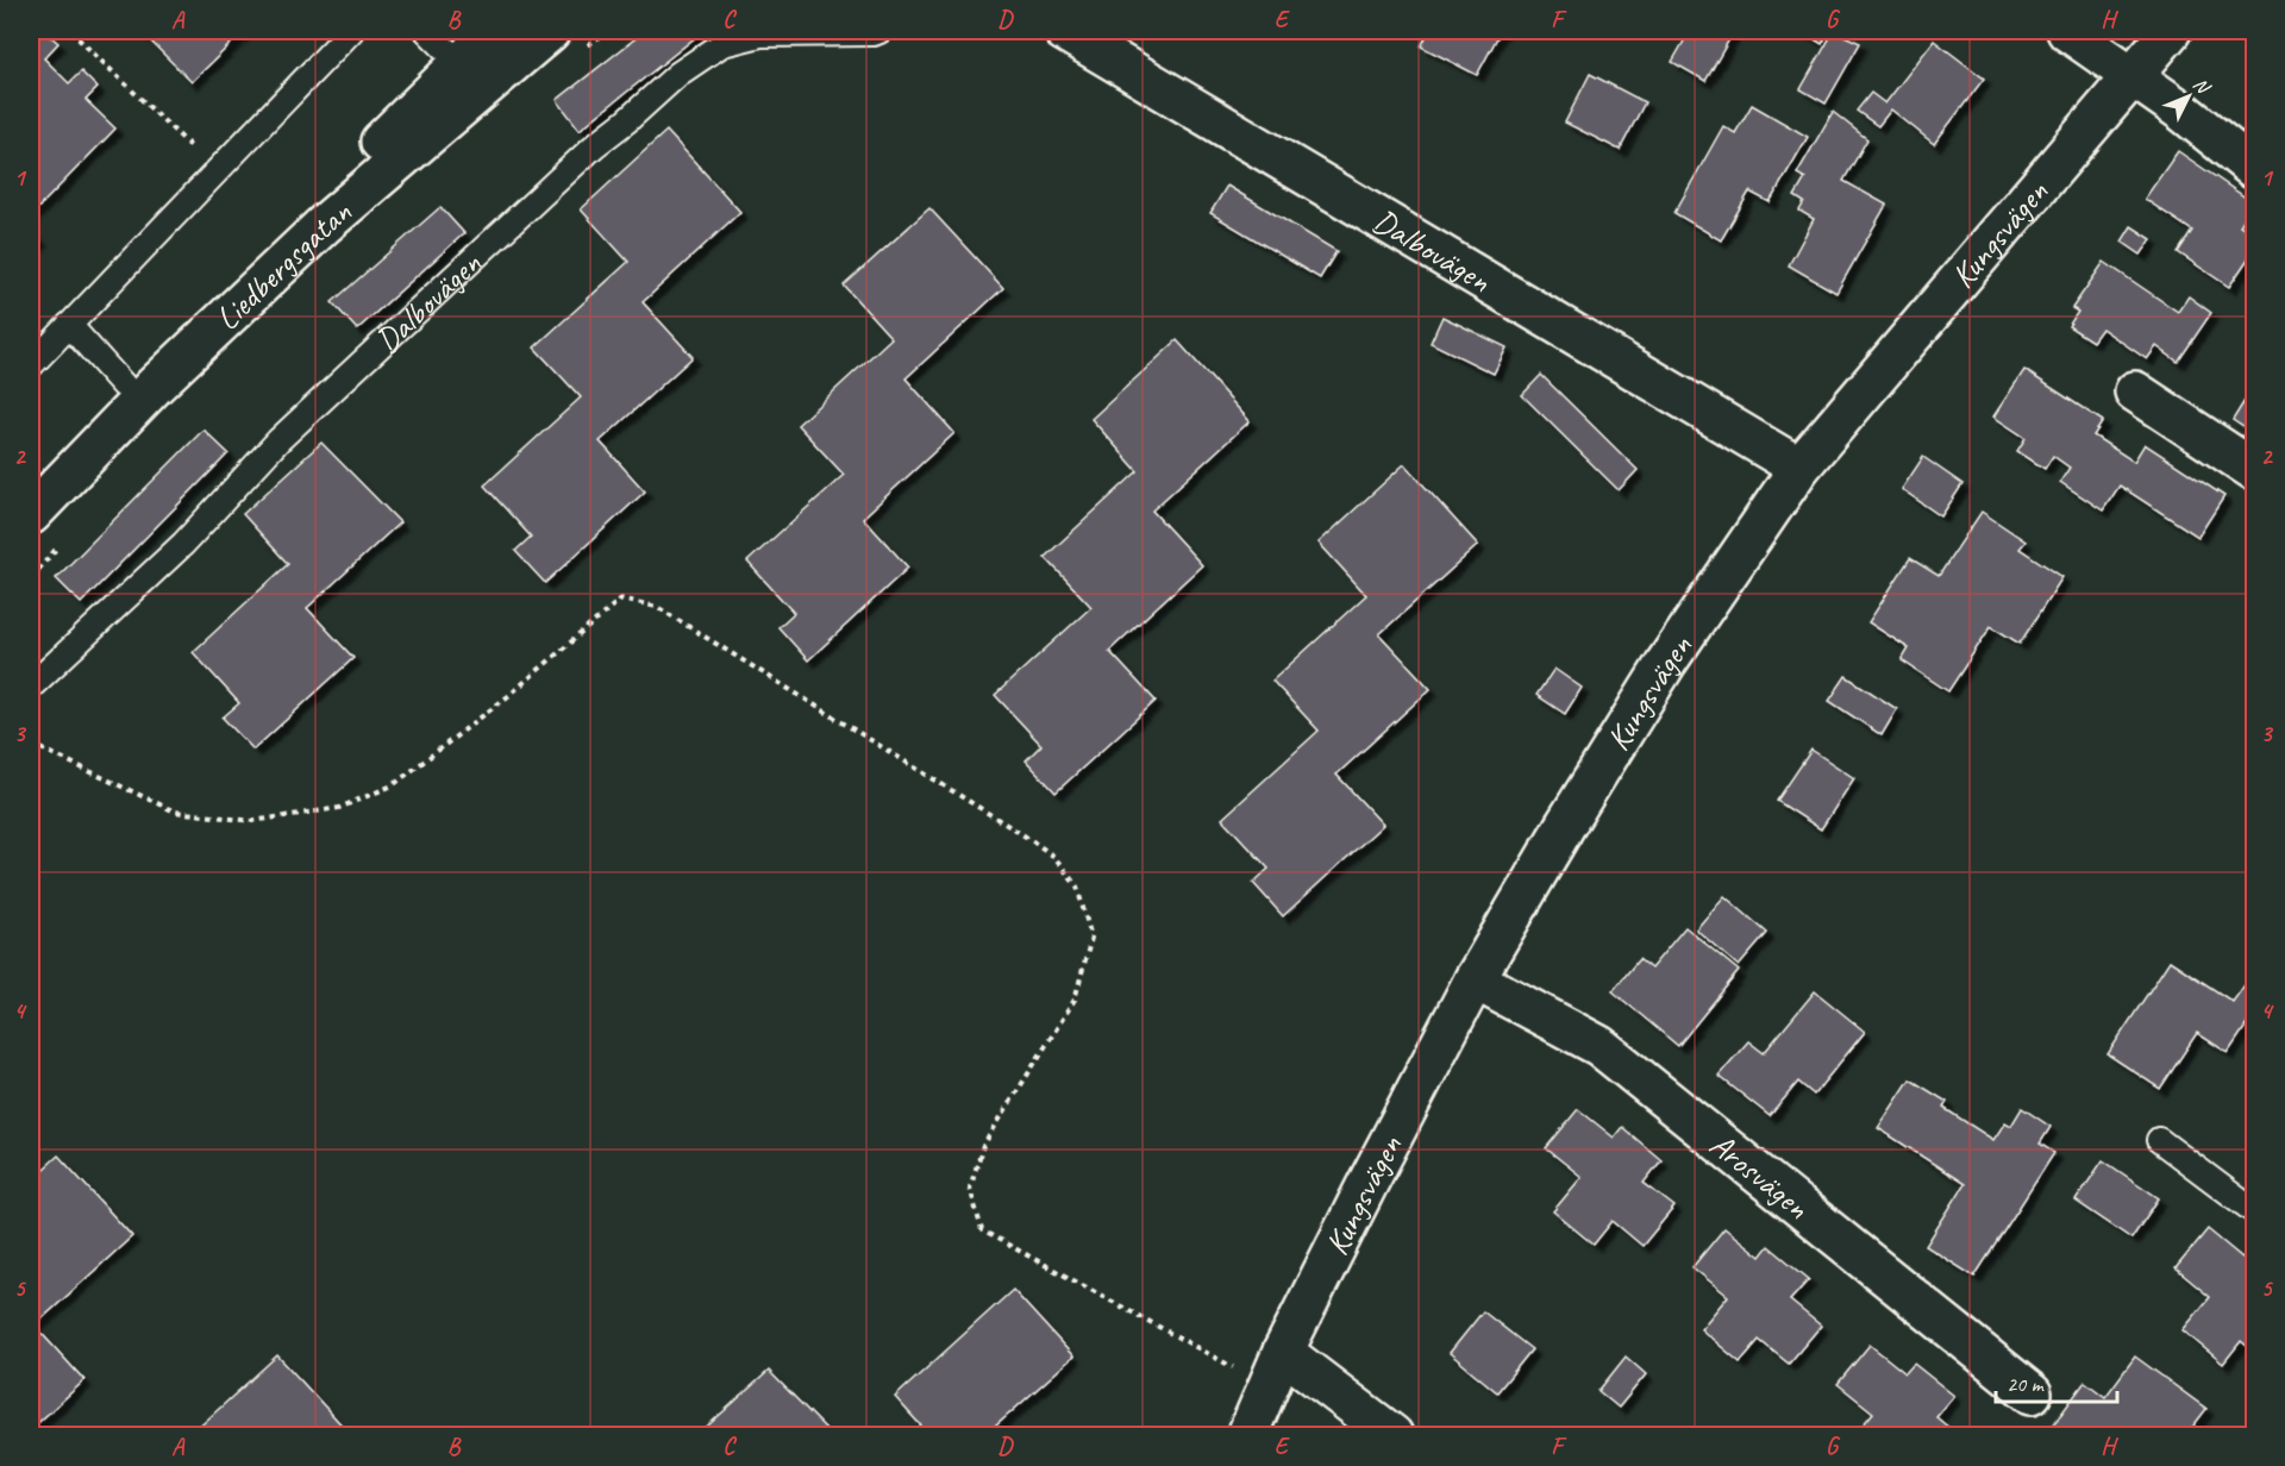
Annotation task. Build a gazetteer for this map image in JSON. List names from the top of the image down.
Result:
{
  "streets": {
    "street": [
      "Kungsvägen",
      "Dalbovägen",
      "Liedbergsgatan",
      "Arosvägen"
    ]
  },
  "crossings": [
    ["Kungsvägen", "Dalbovägen"],
    ["Kungsvägen", "Arosvägen"]
  ],
  "scale_bar": "20 m",
  "north": "top right",
  "grid": {
    "columns": [
      "A",
      "B",
      "C",
      "D",
      "E",
      "F",
      "G",
      "H"
    ],
    "rows": [
      "1",
      "2",
      "3",
      "4",
      "5"
    ]
  }
}
